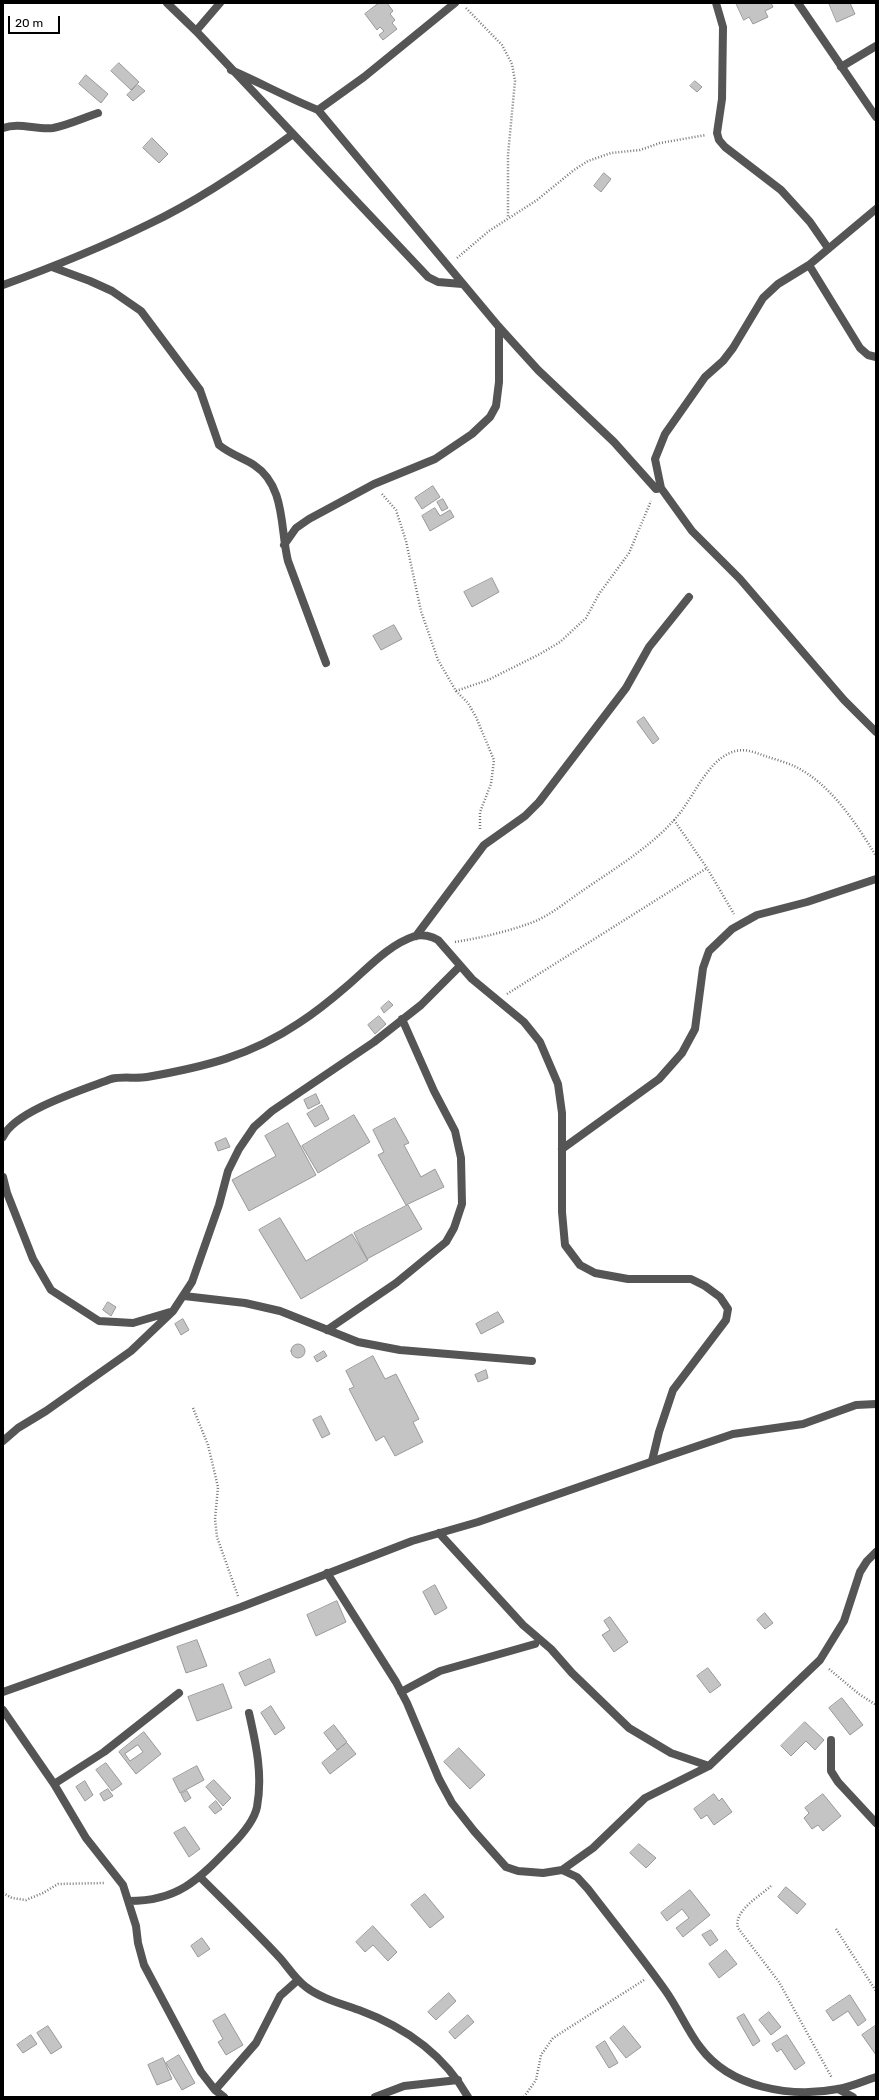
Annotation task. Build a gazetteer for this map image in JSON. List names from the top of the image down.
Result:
{
  "scale_bar": "20 m"
}
